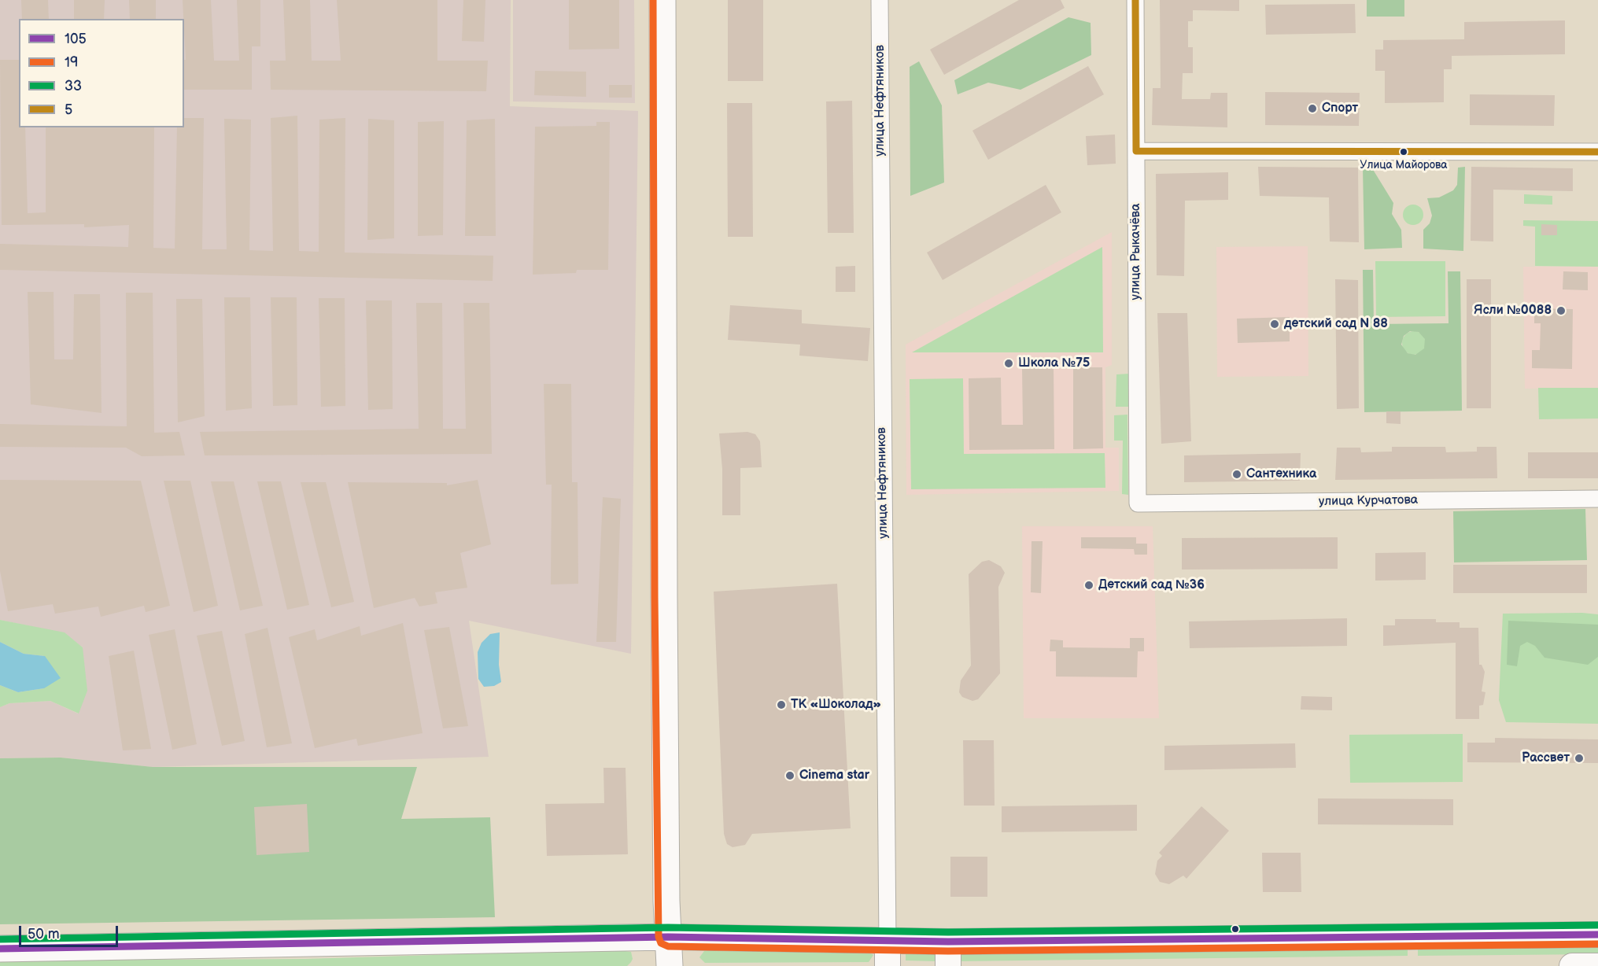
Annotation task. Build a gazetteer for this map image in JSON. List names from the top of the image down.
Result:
{
  "streets": {
    "main road": ["улица Нефтяников"],
    "street": ["улица Рыкачёва", "улица Курчатова"]
  },
  "crossings": [
    ["улица Рыкачёва", "улица Курчатова"]
  ],
  "places": [
    "Спорт",
    "Улица Майорова",
    "Ясли №0088",
    "детский сад N 88",
    "Школа №75",
    "Сантехника",
    "Детский сад №36",
    "ТК «Шоколад»",
    "Рассвет",
    "Cinema star"
  ],
  "lines": [
    "transit line 19",
    "transit line 5",
    "transit line 33",
    "transit line 105"
  ],
  "legend": [
    "105",
    "19",
    "33",
    "5"
  ],
  "scale_bar": "50 m"
}
